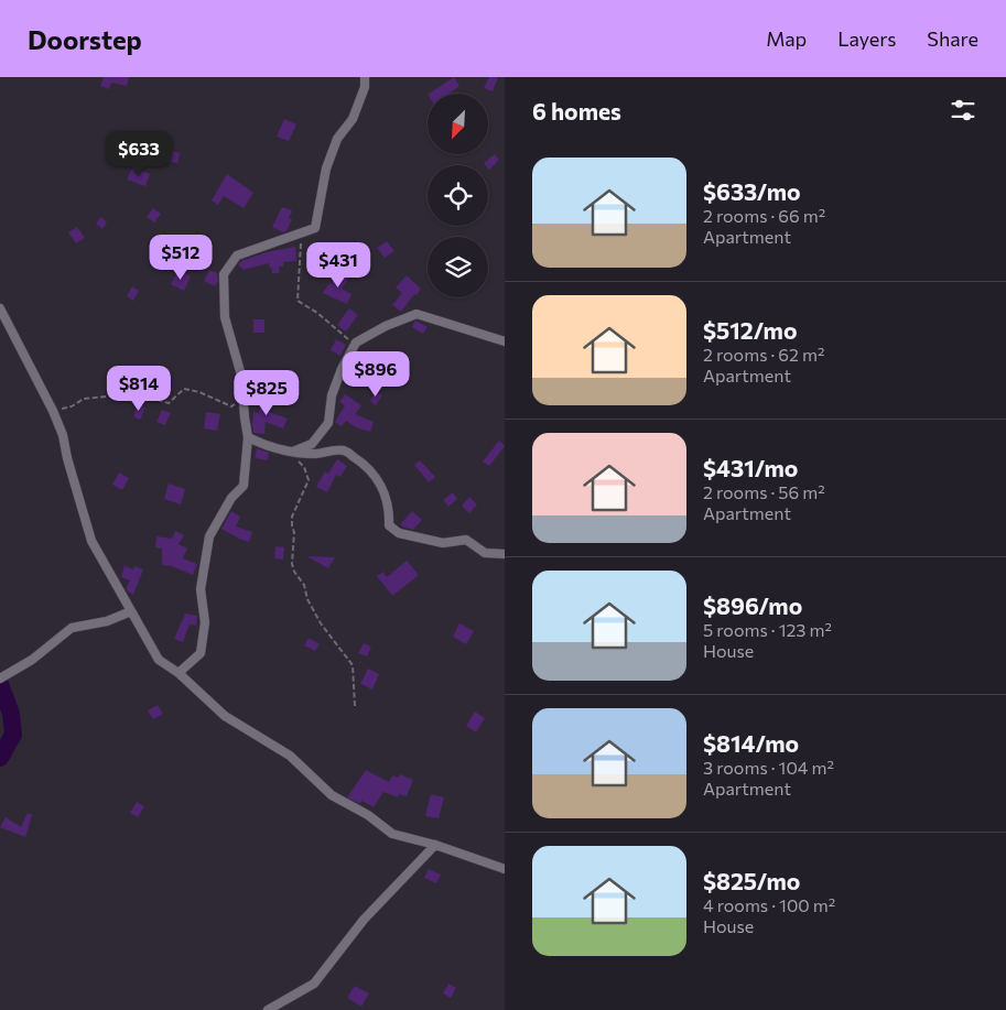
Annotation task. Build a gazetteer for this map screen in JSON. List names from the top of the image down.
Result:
{
  "north": "bottom left",
  "page": {
    "header": "Doorstep",
    "nav": ["Map", "Layers", "Share"],
    "heading": "6 homes",
    "price": [
      "$633",
      "$512",
      "$431",
      "$896",
      "$814",
      "$825"
    ],
    "list": [
      {
        "name": "$633/mo",
        "note": "2 rooms · 66 m² · Apartment"
      },
      {
        "name": "$512/mo",
        "note": "2 rooms · 62 m² · Apartment"
      },
      {
        "name": "$431/mo",
        "note": "2 rooms · 56 m² · Apartment"
      },
      {
        "name": "$896/mo",
        "note": "5 rooms · 123 m² · House"
      },
      {
        "name": "$814/mo",
        "note": "3 rooms · 104 m² · Apartment"
      },
      {
        "name": "$825/mo",
        "note": "4 rooms · 100 m² · House"
      }
    ]
  }
}
